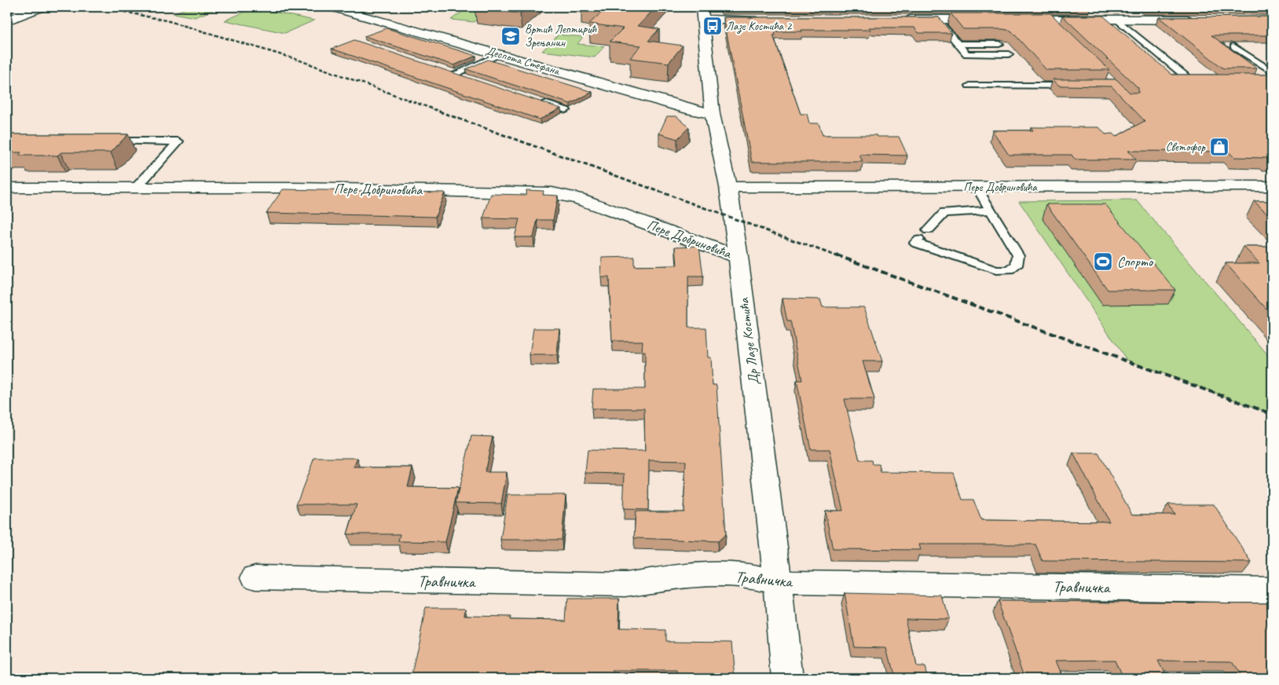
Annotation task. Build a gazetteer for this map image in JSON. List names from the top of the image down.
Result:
{
  "streets": {
    "street": [
      "Деспота Стефана",
      "Пере Добриновића",
      "Др Лазе Костића",
      "Травничка"
    ]
  },
  "crossings": [
    ["Деспота Стефана", "Др Лазе Костића"],
    ["Пере Добриновића", "Др Лазе Костића"],
    ["Др Лазе Костића", "Травничка"]
  ],
  "places": {
    "bus stop": ["Лазе Костића 2"],
    "school or university": ["Вртић Лептирић Зрењанин"],
    "shop": ["Светофор"],
    "sports": ["Спорто"]
  }
}
